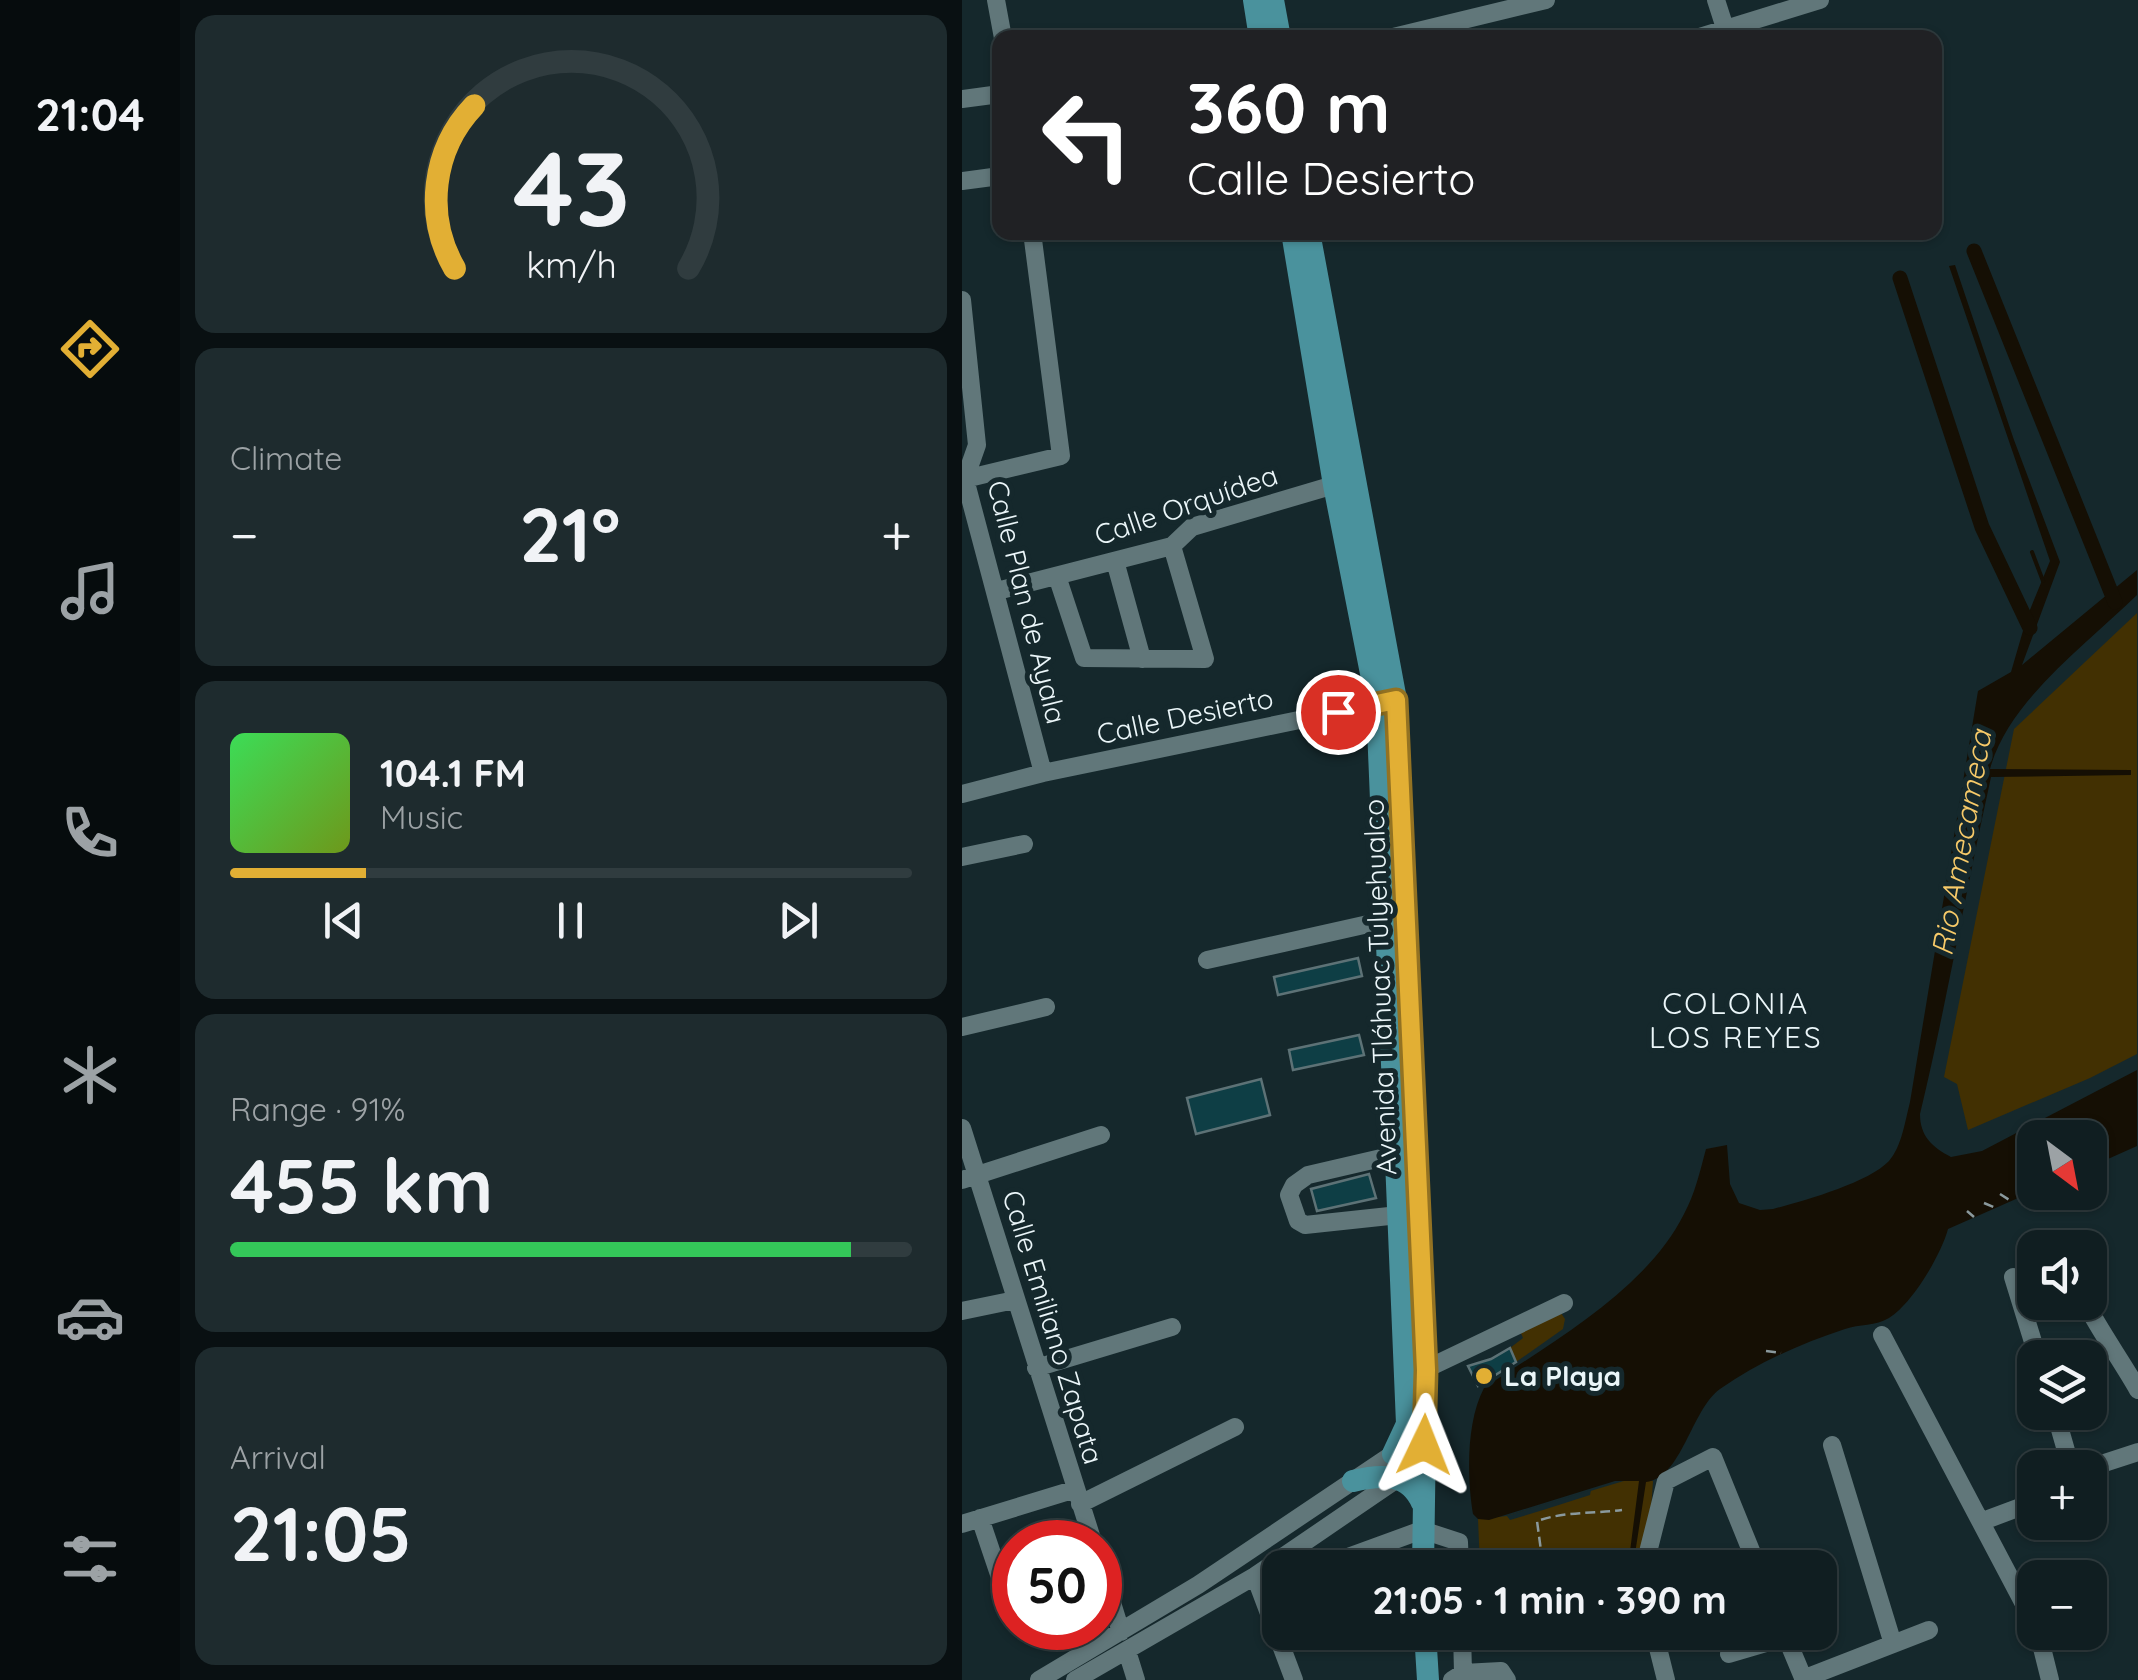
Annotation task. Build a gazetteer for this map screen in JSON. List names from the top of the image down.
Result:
{
  "streets": {
    "main road": ["Avenida Tláhuac Tulyehualco"],
    "street": [
      "Calle Orquídea",
      "Calle Plan de Ayala",
      "Calle Desierto",
      "Calle Emiliano Zapata"
    ]
  },
  "crossings": [
    ["Calle Orquídea", "Calle Plan de Ayala"],
    ["Calle Orquídea", "Avenida Tláhuac Tulyehualco"],
    ["Calle Plan de Ayala", "Calle Desierto"],
    ["Calle Desierto", "Avenida Tláhuac Tulyehualco"]
  ],
  "districts": ["COLONIA LOS REYES"],
  "water": ["Rio Amecameca"],
  "places": ["La Playa"],
  "north": "bottom right",
  "page": {
    "tabs": "21:04",
    "turn": ["360 m", "Calle Desierto"],
    "tile": [
      "Climate",
      ["Range · 91%", "455 km"],
      ["Arrival", "21:05"]
    ],
    "heat": ["−", "21°", "+"],
    "song": ["104.1 FM", "Music"],
    "map_buttons": ["+", "−"],
    "limit": "50",
    "trip": "21:05 · 1 min · 390 m",
    "gauge": ["43", "km/h"]
  }
}
